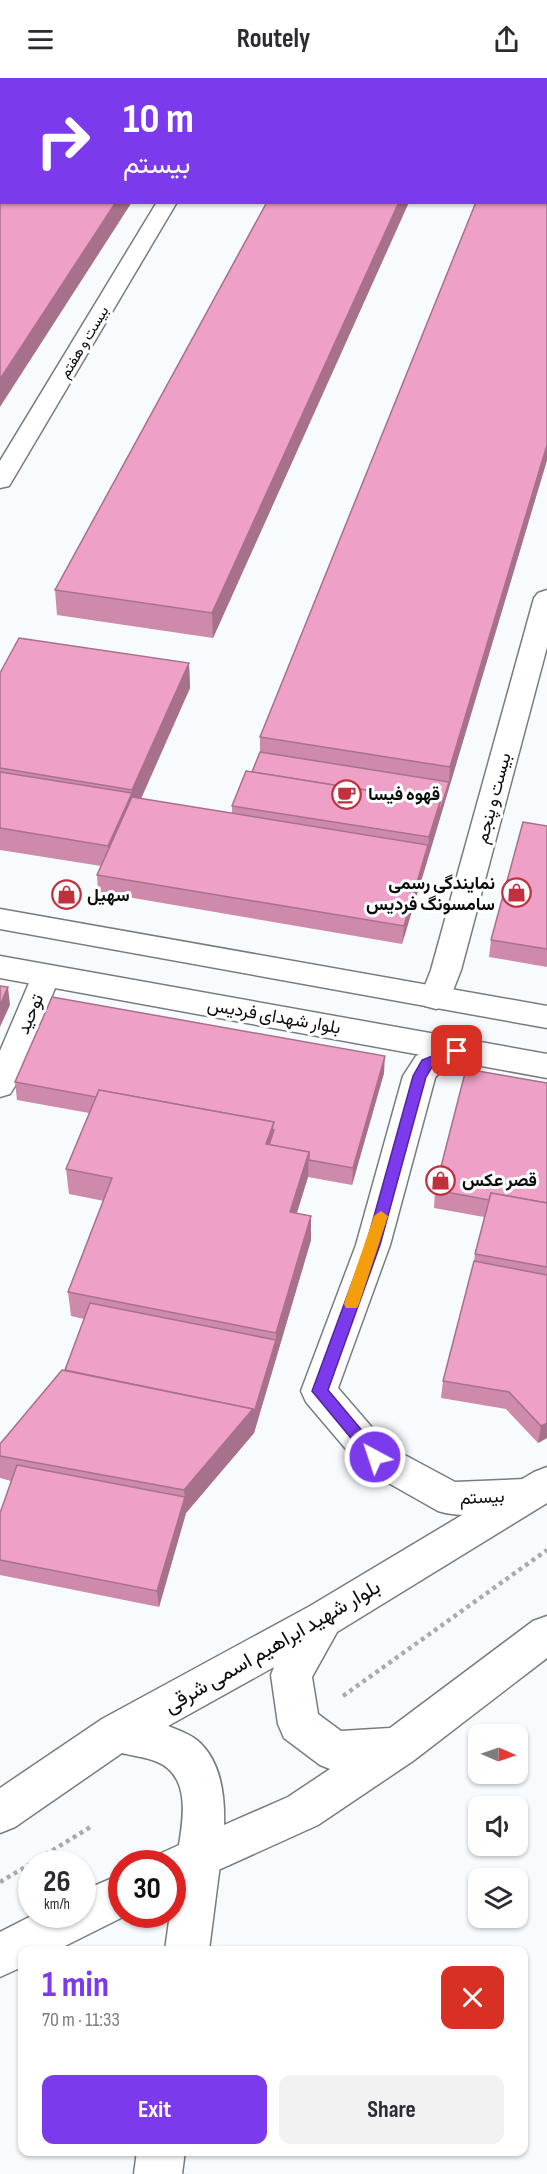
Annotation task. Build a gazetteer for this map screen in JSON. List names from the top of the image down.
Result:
{
  "streets": {
    "main road": [
      "بیست و هفتم",
      "بیست و پنجم",
      "بلوار شهدای فردیس",
      "بیستم",
      "بلوار شهید ابراهیم اسمی شرقی"
    ],
    "lane": ["توحید"]
  },
  "crossings": [
    ["توحید", "بلوار شهدای فردیس"],
    ["بلوار شهدای فردیس", "بیستم"],
    ["بیستم", "بلوار شهید ابراهیم اسمی شرقی"]
  ],
  "places": {
    "cafe": ["قهوه فیسا"],
    "shop": ["نمایندگی رسمی سامسونگ فردیس", "سهیل", "قصر عکس"]
  },
  "north": "right",
  "page": {
    "header": "Routely",
    "turn": ["10 m", "بیستم"],
    "speed": "26 km/h",
    "limit": "30",
    "heading": ["1 min", "70 m · 11:33"],
    "buttons": ["Exit", "Share"]
  }
}
